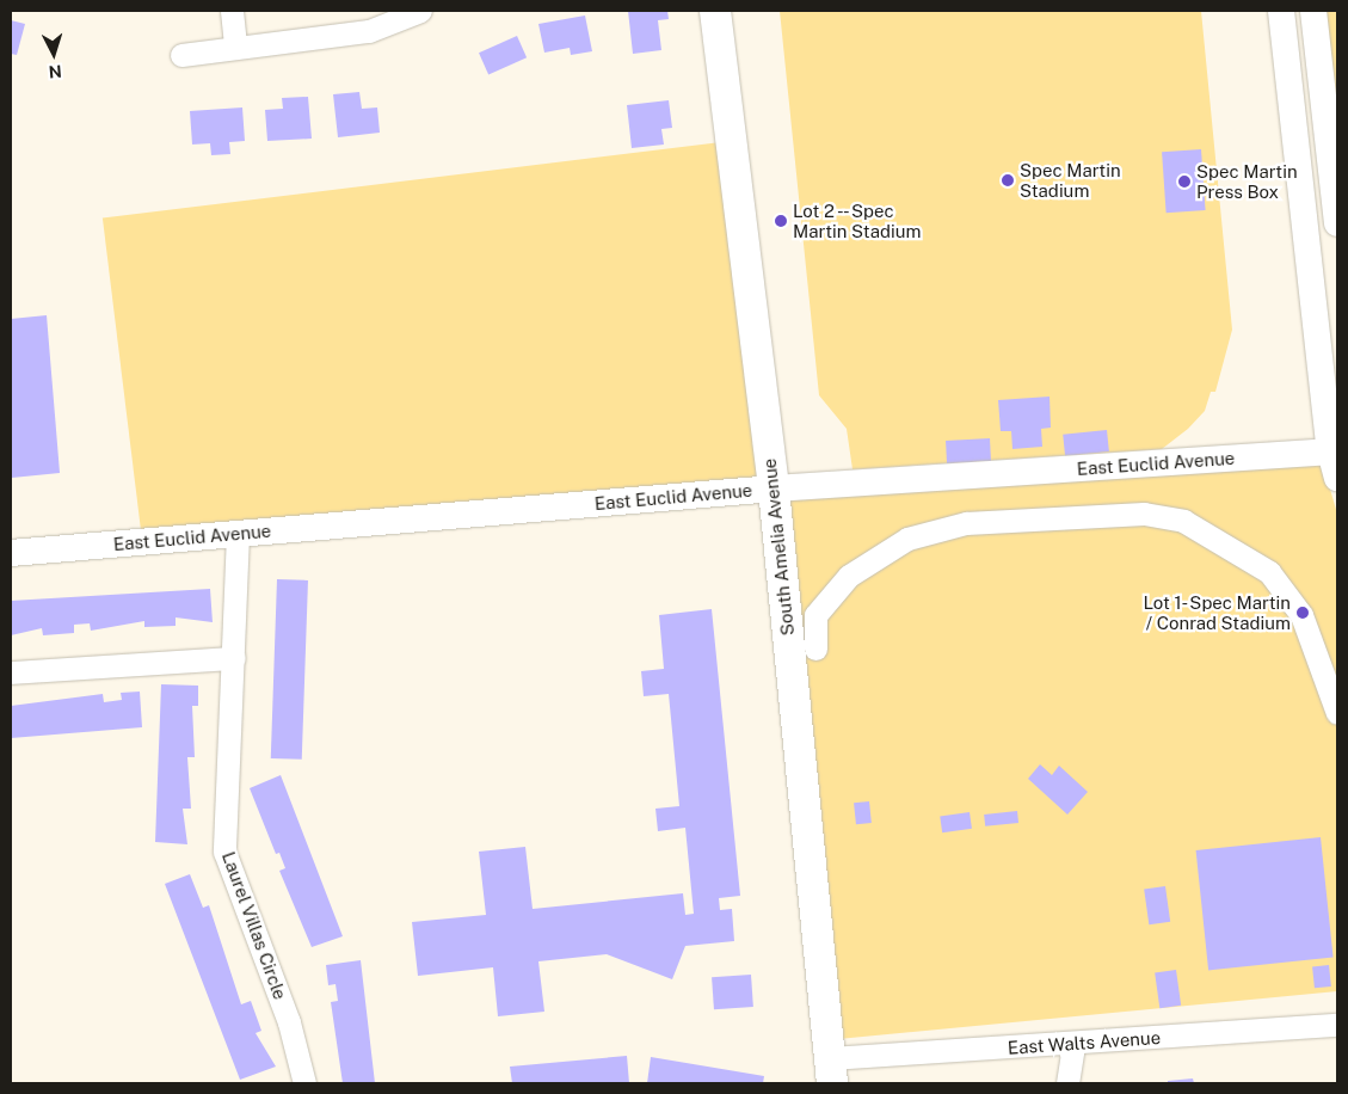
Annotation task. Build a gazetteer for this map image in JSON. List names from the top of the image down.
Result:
{
  "streets": {
    "main road": ["South Amelia Avenue"],
    "street": ["East Euclid Avenue", "Laurel Villas Circle", "East Walts Avenue"]
  },
  "crossings": [
    ["East Euclid Avenue", "South Amelia Avenue"],
    ["East Euclid Avenue", "Laurel Villas Circle"],
    ["South Amelia Avenue", "East Walts Avenue"]
  ],
  "places": [
    "Spec Martin Stadium",
    "Spec Martin Press Box",
    "Lot 2 - - Spec Martin Stadium",
    "Lot 1- Spec Martin / Conrad Stadium"
  ],
  "north": "bottom"
}
